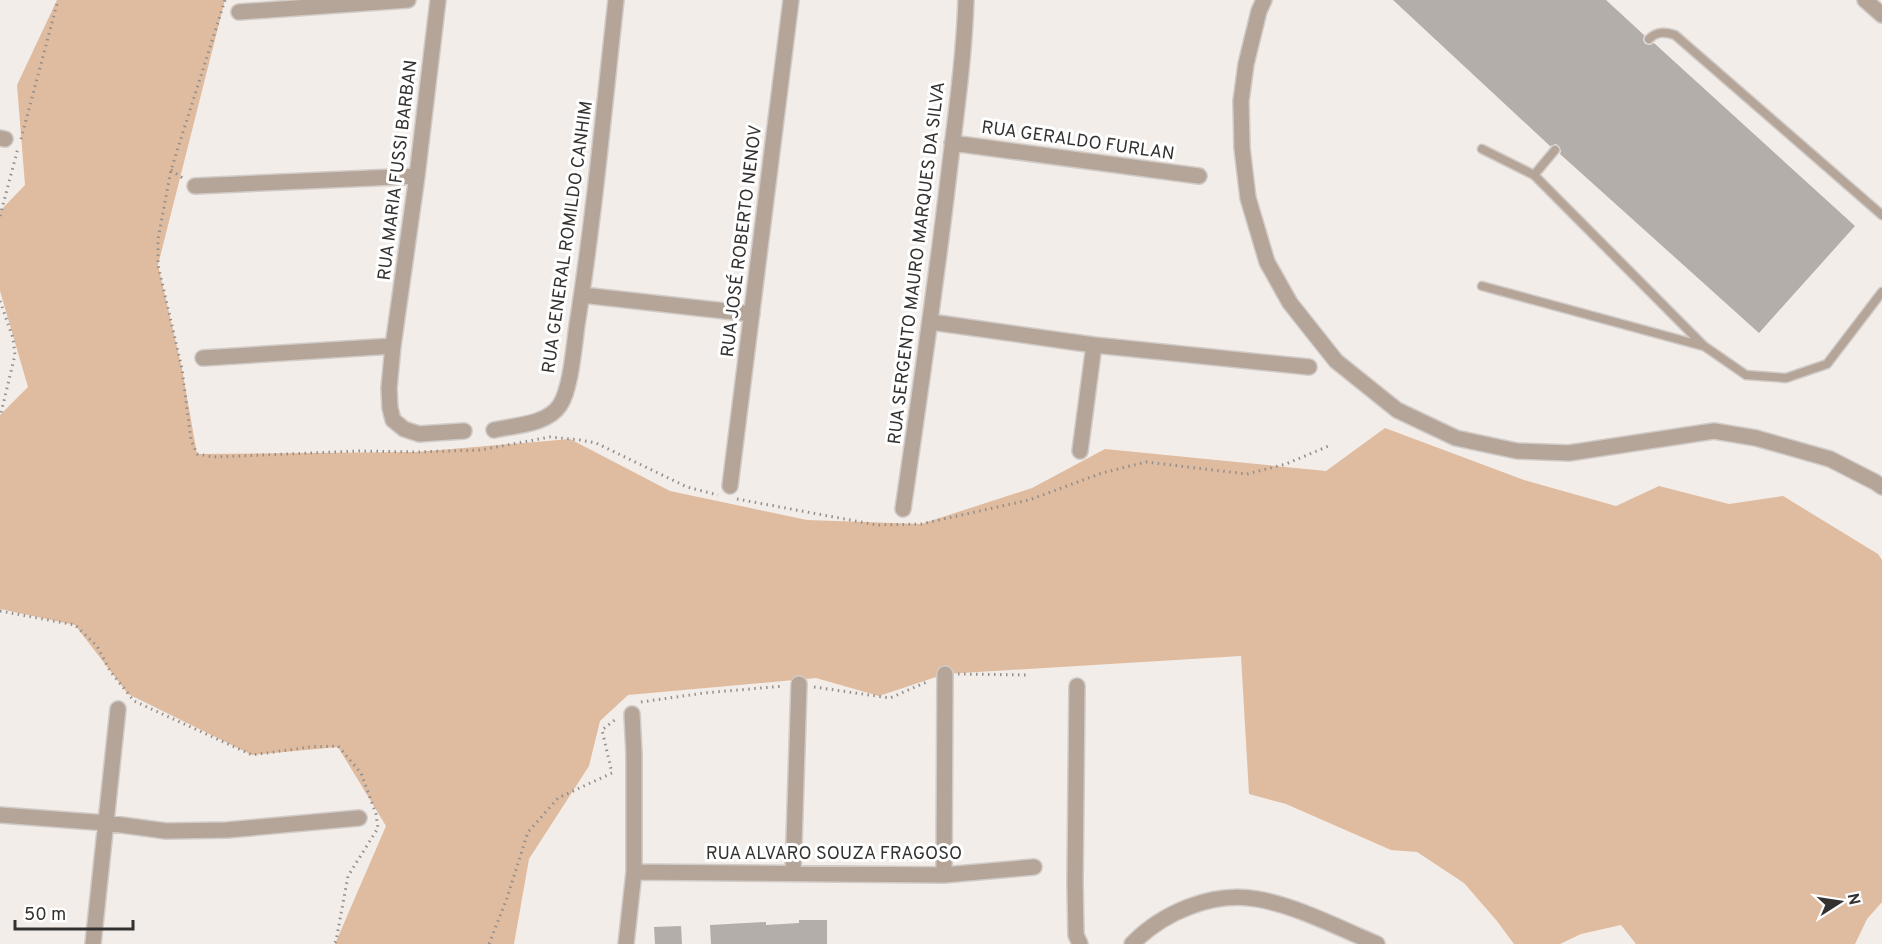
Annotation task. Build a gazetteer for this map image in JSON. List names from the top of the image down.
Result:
{
  "streets": {
    "street": [
      "RUA GERALDO FURLAN",
      "RUA MARIA FUSSI BARBAN",
      "RUA GENERAL ROMILDO CANHIM",
      "RUA JOSÉ ROBERTO NENOV",
      "RUA SERGENTO MAURO MARQUES DA SILVA",
      "RUA ALVARO SOUZA FRAGOSO"
    ]
  },
  "crossings": [
    ["RUA GERALDO FURLAN", "RUA SERGENTO MAURO MARQUES DA SILVA"]
  ],
  "scale_bar": "50 m",
  "north": "right"
}
